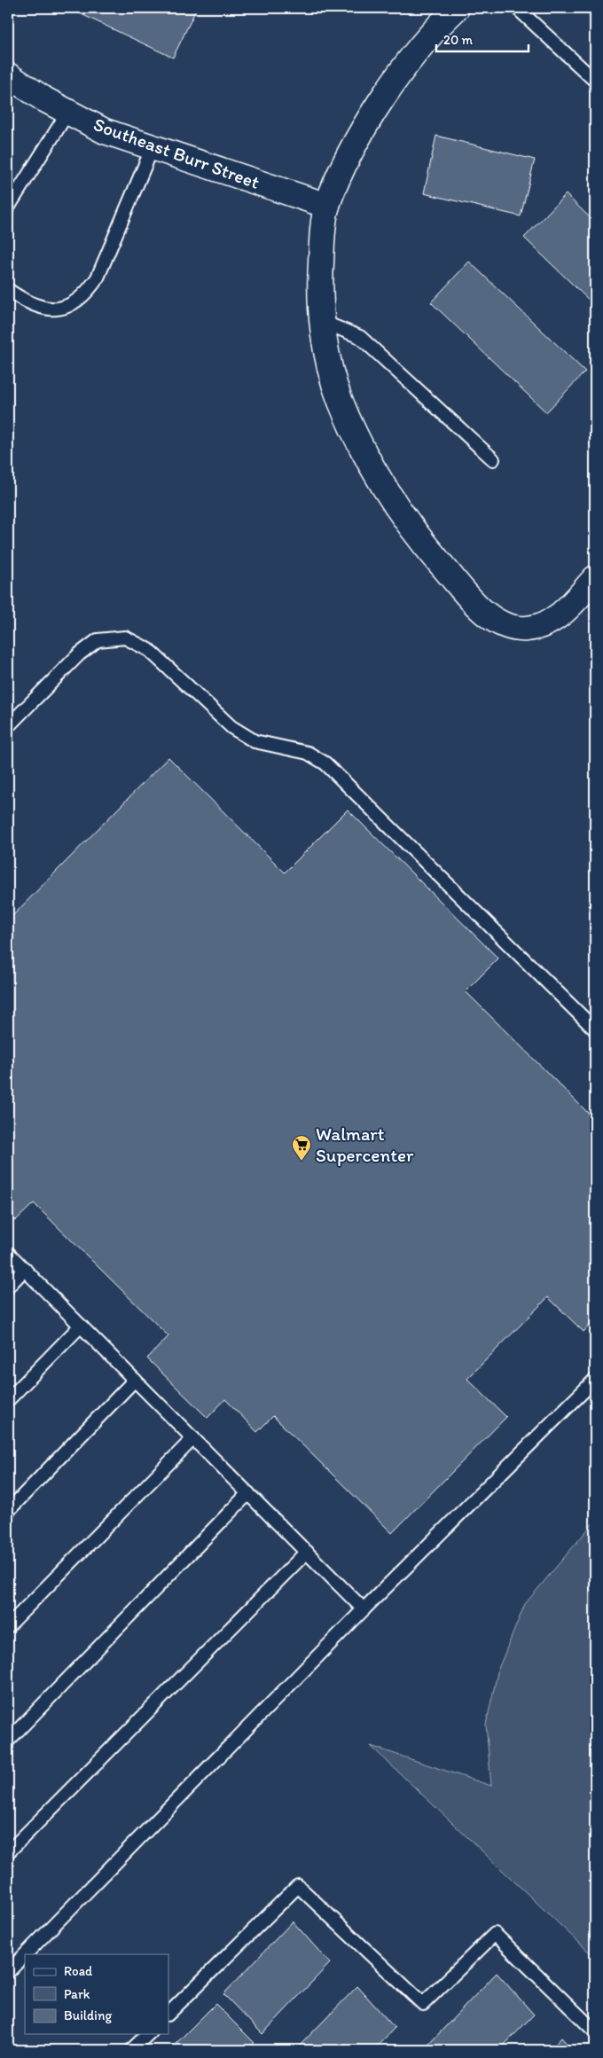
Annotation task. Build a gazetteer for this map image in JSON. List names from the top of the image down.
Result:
{
  "streets": {
    "street": ["Southeast Burr Street"]
  },
  "places": {
    "supermarket": ["Walmart Supercenter"]
  },
  "legend": ["Road", "Park", "Building"],
  "scale_bar": "20 m"
}
